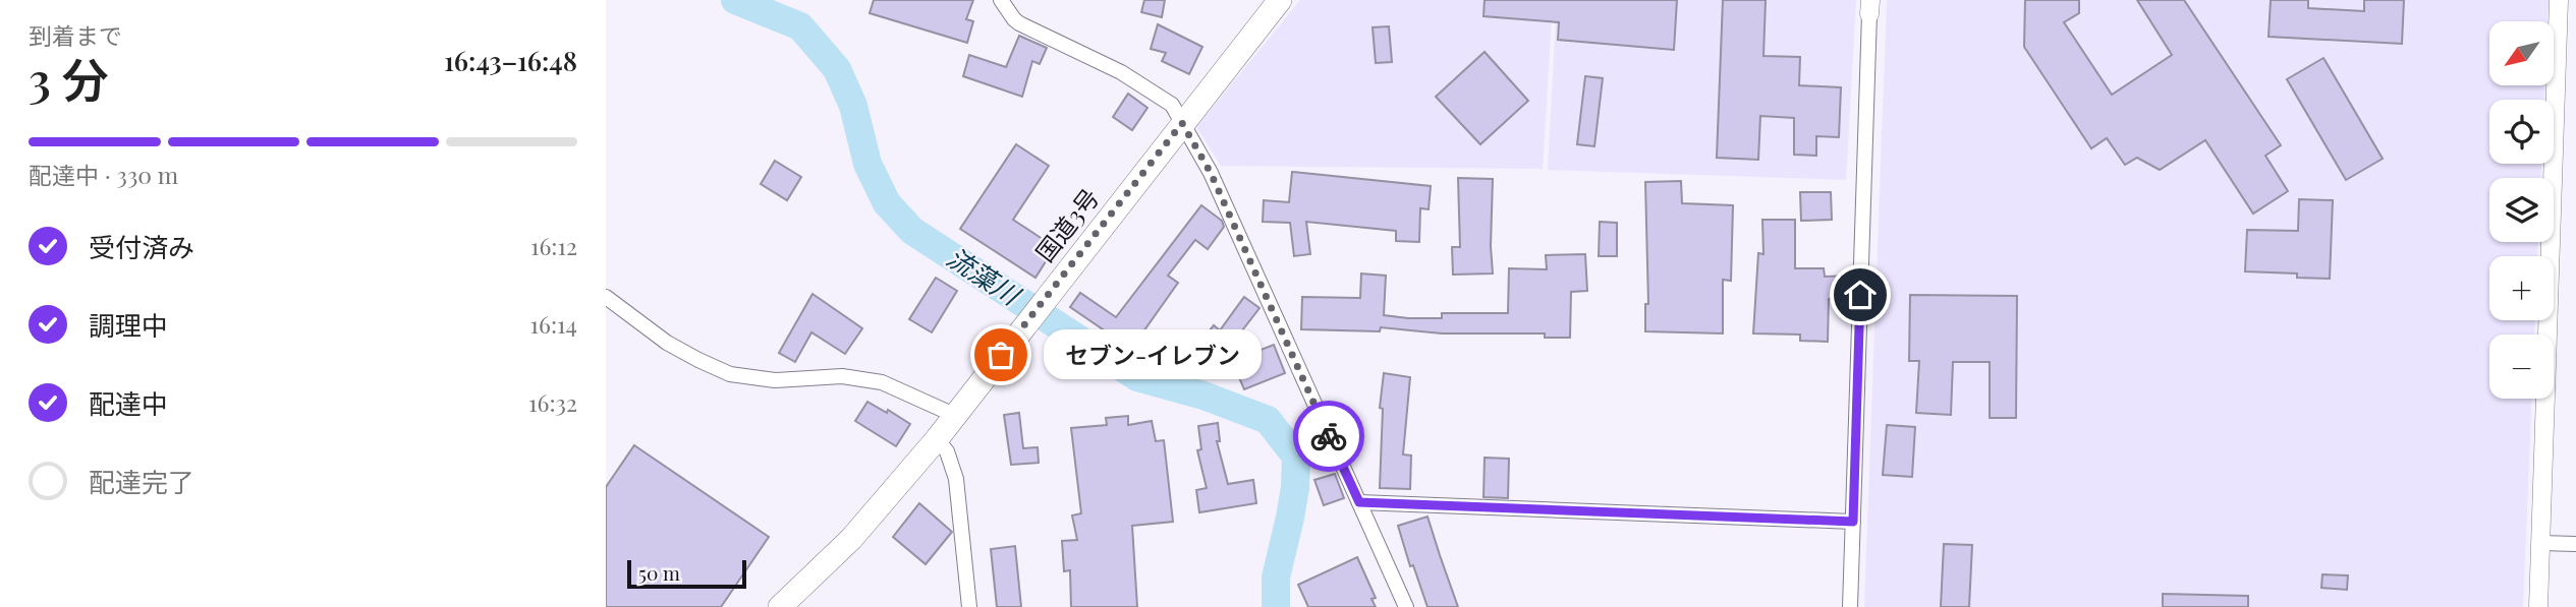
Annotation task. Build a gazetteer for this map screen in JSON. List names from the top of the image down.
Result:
{
  "streets": {
    "highway": ["国道3号"]
  },
  "water": ["流藻川"],
  "places": ["セブン-イレブン"],
  "scale_bar": "50 m",
  "north": "bottom left",
  "page": {
    "heading": ["3 分", "到着まで", "16:43–16:48"],
    "map_buttons": ["+", "−"],
    "bar": "配達中 · 330 m",
    "list": [
      ["受付済み", "16:12"],
      ["調理中", "16:14"],
      ["配達中", "16:32"],
      "配達完了"
    ],
    "bubble": "セブン-イレブン",
    "scale": "50 m"
  }
}
